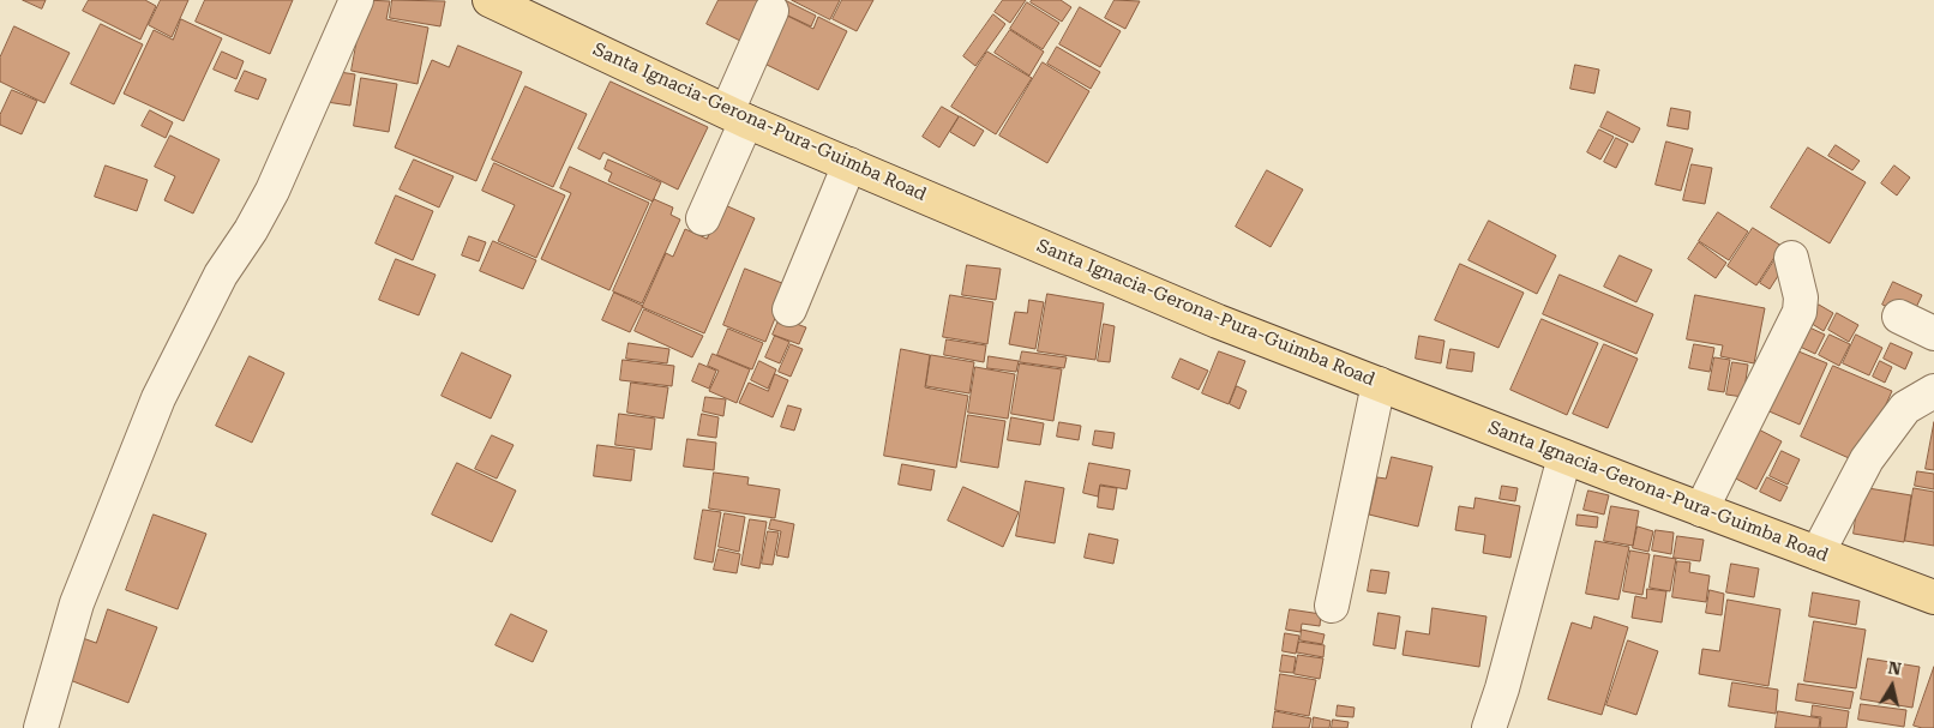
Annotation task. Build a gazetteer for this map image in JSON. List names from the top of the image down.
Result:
{
  "streets": {
    "main road": ["Santa Ignacia-Gerona-Pura-Guimba Road"]
  },
  "north": "top"
}
